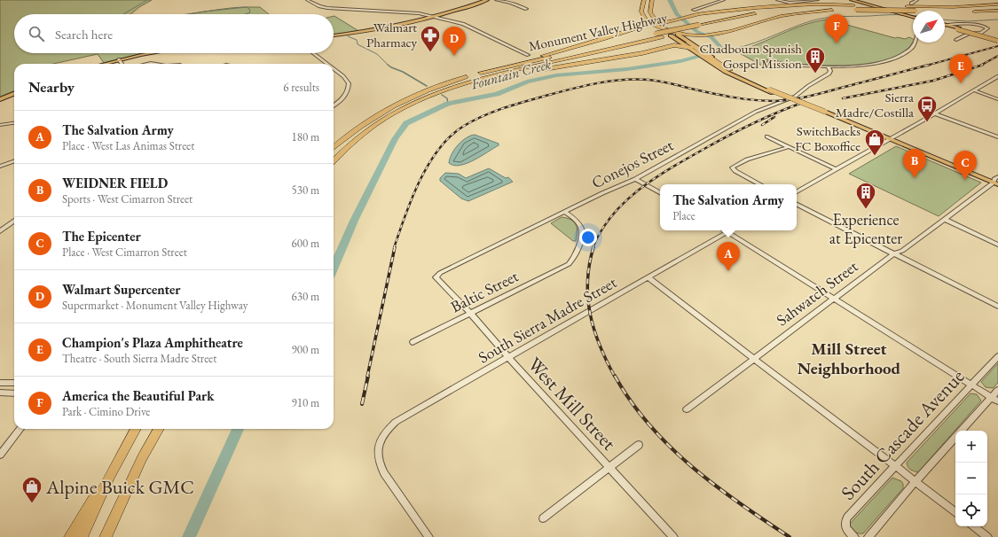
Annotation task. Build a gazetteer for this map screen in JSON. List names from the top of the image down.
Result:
{
  "streets": {
    "highway": ["Monument Valley Highway"],
    "street": [
      "Conejos Street",
      "Baltic Street",
      "Sahwatch Street",
      "South Sierra Madre Street",
      "West Mill Street",
      "South Cascade Avenue"
    ]
  },
  "crossings": [
    ["Conejos Street", "Baltic Street"],
    ["Conejos Street", "West Mill Street"],
    ["Baltic Street", "West Mill Street"],
    ["South Sierra Madre Street", "West Mill Street"]
  ],
  "districts": ["Mill Street Neighborhood"],
  "water": ["Fountain Creek"],
  "places": {
    "pharmacy": ["Walmart Pharmacy"],
    "building": ["Chadbourn Spanish Gospel Mission", "Experience at Epicenter"],
    "bus stop": ["Sierra Madre/Costilla"],
    "shop": ["SwitchBacks FC Boxoffice", "Alpine Buick GMC"]
  },
  "north": "top right",
  "page": {
    "pins": [
      "F",
      "D",
      "E",
      "B",
      "C",
      "A"
    ],
    "search": "Search here",
    "heading": ["Nearby", "6 results"],
    "list": [
      {
        "mark": "A",
        "name": "The Salvation Army",
        "note": "Place · West Las Animas Street",
        "value": "180 m"
      },
      {
        "mark": "B",
        "name": "WEIDNER FIELD",
        "note": "Sports · West Cimarron Street",
        "value": "530 m"
      },
      {
        "mark": "C",
        "name": "The Epicenter",
        "note": "Place · West Cimarron Street",
        "value": "600 m"
      },
      {
        "mark": "D",
        "name": "Walmart Supercenter",
        "note": "Supermarket · Monument Valley Highway",
        "value": "630 m"
      },
      {
        "mark": "E",
        "name": "Champion's Plaza Amphitheatre",
        "note": "Theatre · South Sierra Madre Street",
        "value": "900 m"
      },
      {
        "mark": "F",
        "name": "America the Beautiful Park",
        "note": "Park · Cimino Drive",
        "value": "910 m"
      }
    ],
    "popup": ["The Salvation Army", "Place"],
    "map_buttons": ["+", "−"]
  }
}
